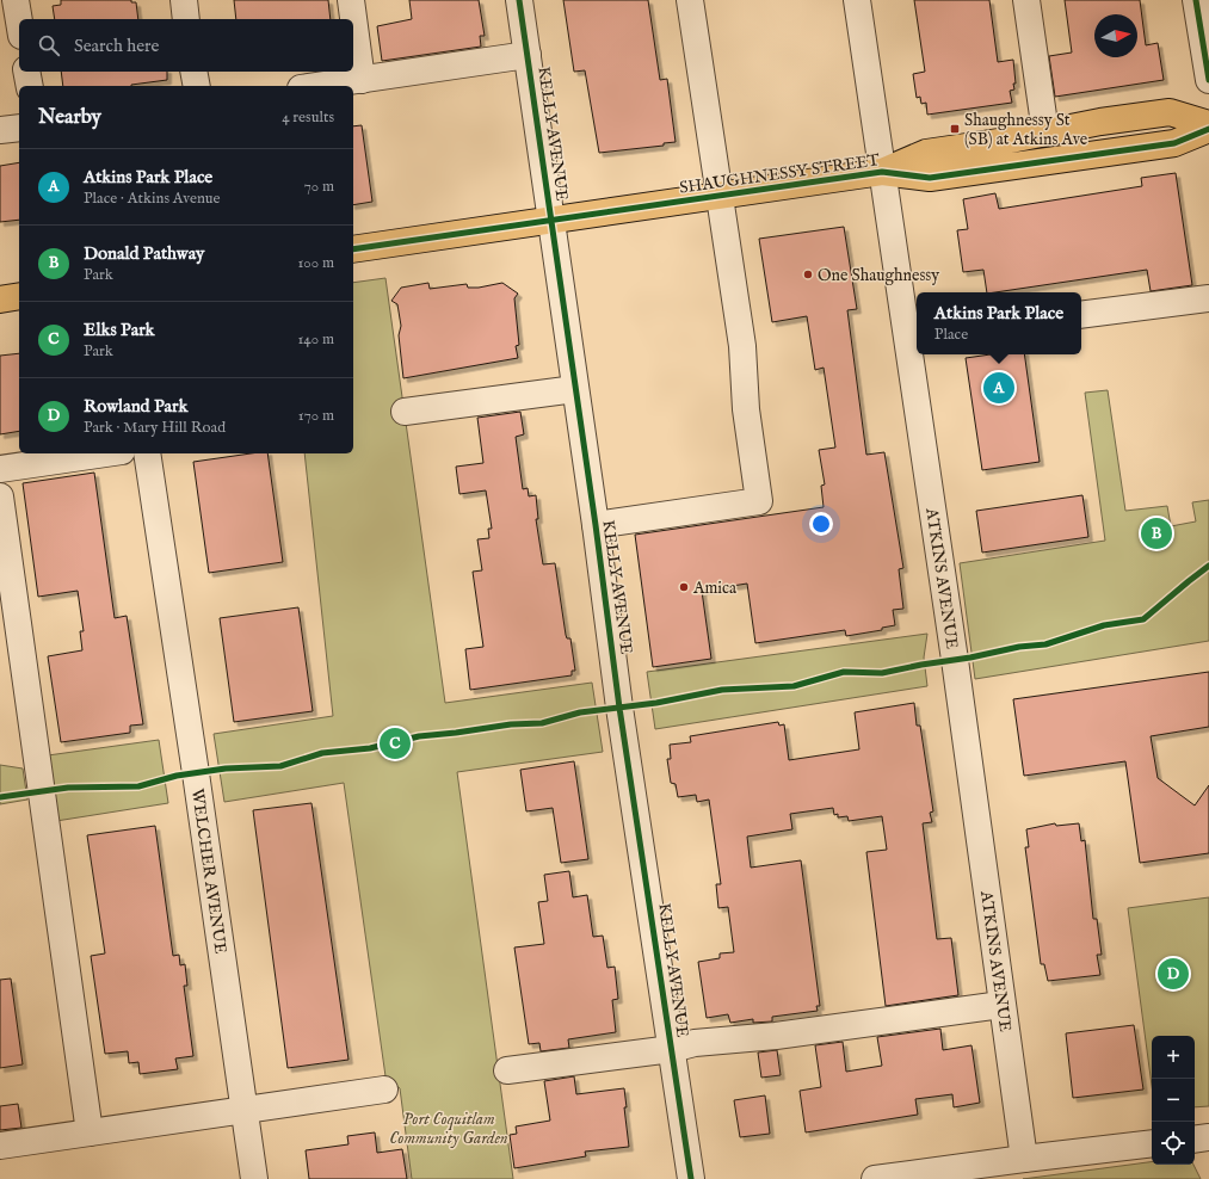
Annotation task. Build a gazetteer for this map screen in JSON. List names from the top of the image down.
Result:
{
  "streets": {
    "main road": ["SHAUGHNESSY STREET"],
    "street": ["KELLY AVENUE", "ATKINS AVENUE", "WELCHER AVENUE"]
  },
  "crossings": [
    ["KELLY AVENUE", "SHAUGHNESSY STREET"],
    ["SHAUGHNESSY STREET", "ATKINS AVENUE"]
  ],
  "parks": ["Port Coquitlam Community Garden"],
  "places": {
    "transit": ["Shaughnessy St (SB) at Atkins Ave"],
    "other": ["One Shaughnessy", "Amica"]
  },
  "north": "right",
  "page": {
    "search": "Search here",
    "heading": ["Nearby", "4 results"],
    "list": [
      {
        "mark": "A",
        "name": "Atkins Park Place",
        "note": "Place · Atkins Avenue",
        "value": "70 m"
      },
      {
        "mark": "B",
        "name": "Donald Pathway",
        "note": "Park",
        "value": "100 m"
      },
      {
        "mark": "C",
        "name": "Elks Park",
        "note": "Park",
        "value": "140 m"
      },
      {
        "mark": "D",
        "name": "Rowland Park",
        "note": "Park · Mary Hill Road",
        "value": "170 m"
      }
    ],
    "popup": ["Atkins Park Place", "Place"],
    "pins": [
      "A",
      "B",
      "C",
      "D"
    ],
    "map_buttons": ["+", "−"]
  }
}
